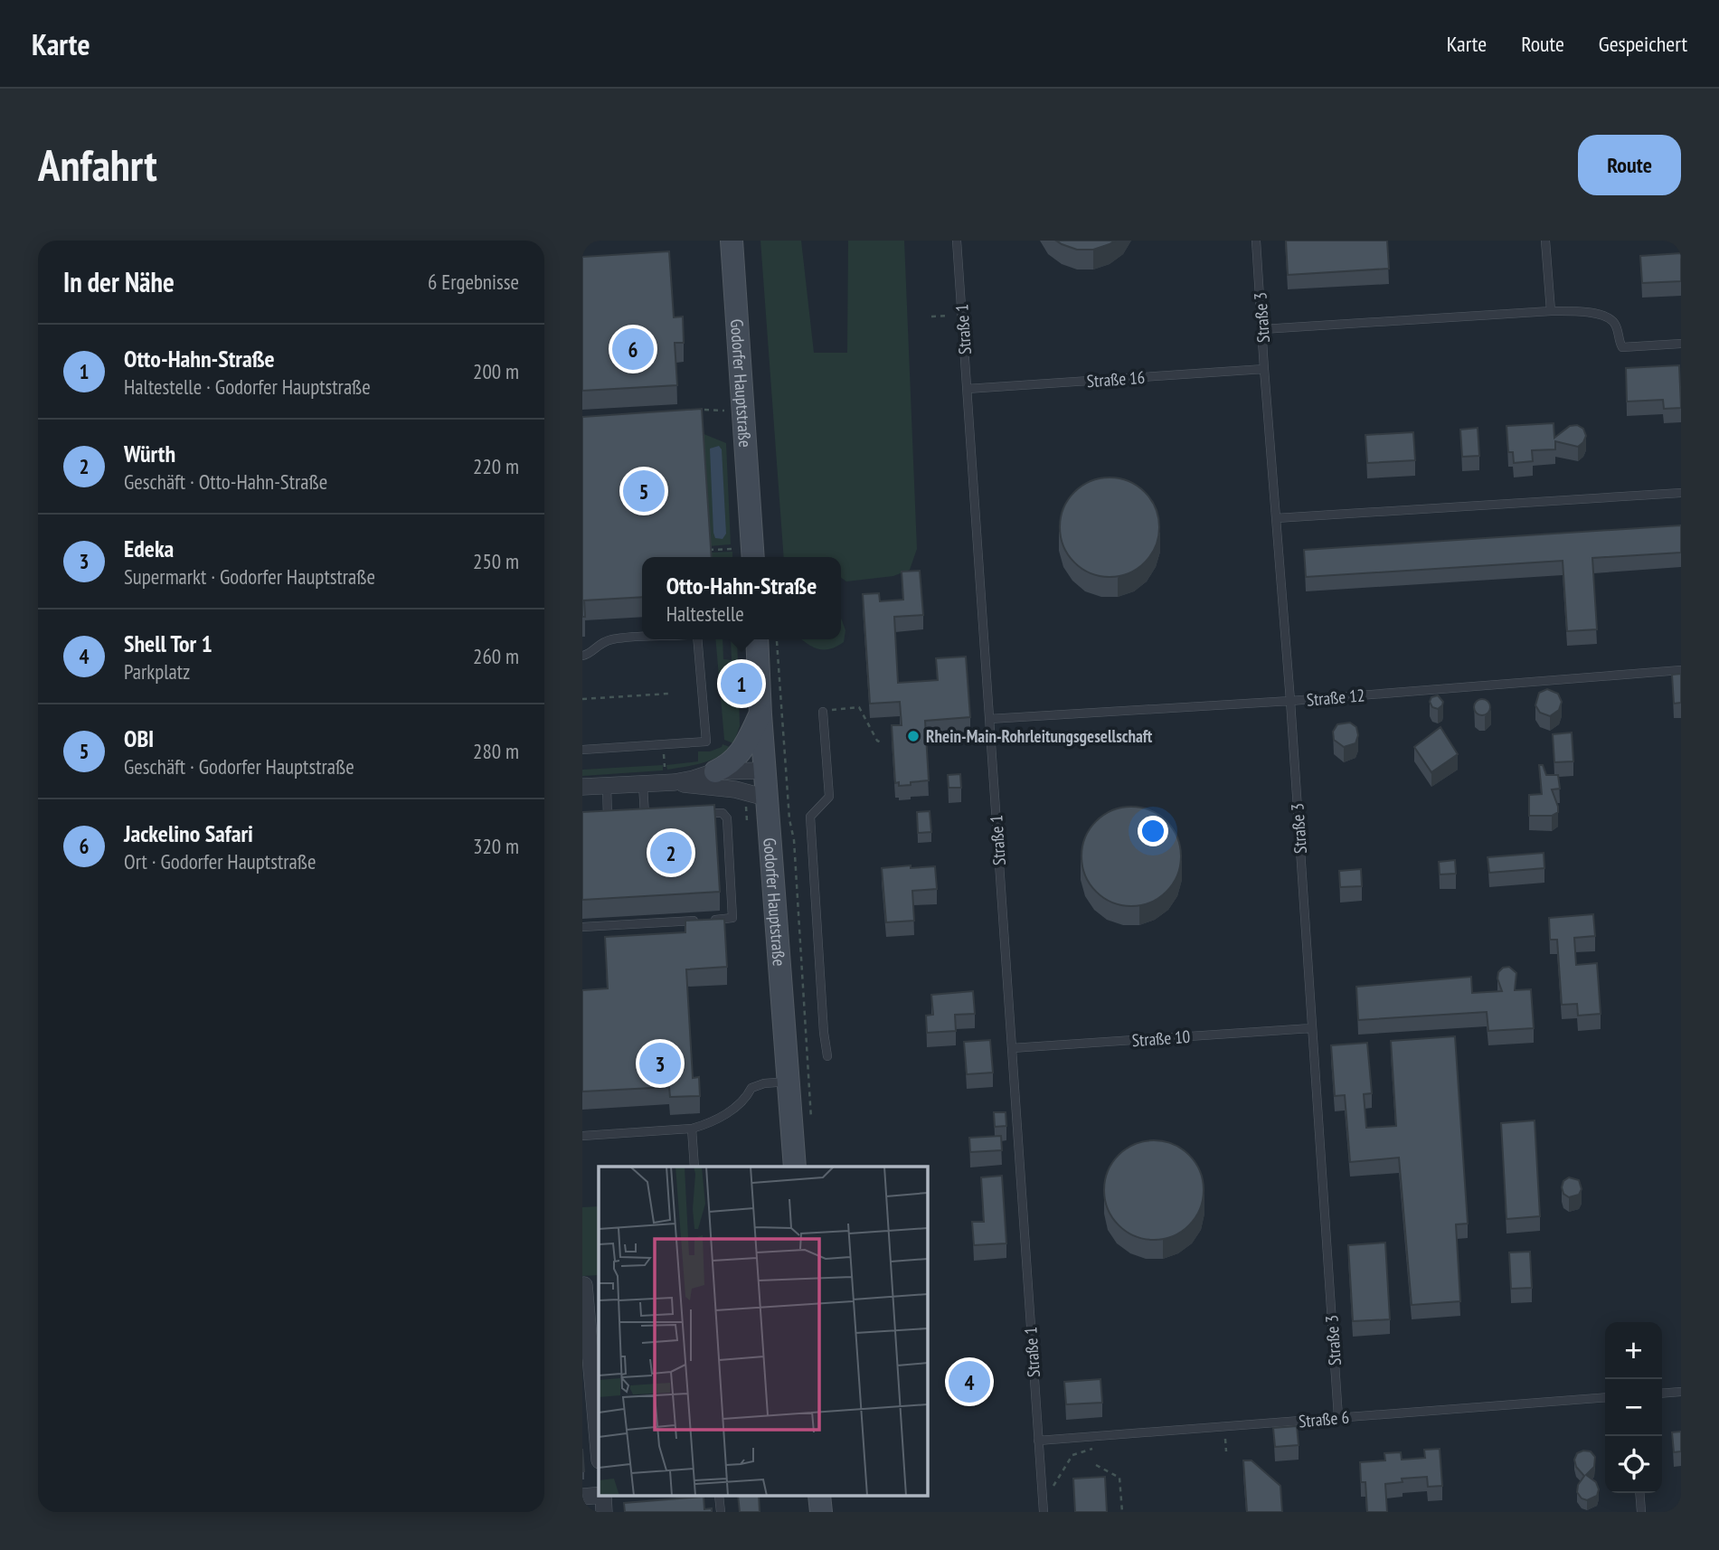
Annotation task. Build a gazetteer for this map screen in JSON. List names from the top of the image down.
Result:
{
  "streets": {
    "main road": ["Godorfer Hauptstraße"],
    "lane": [
      "Straße 3",
      "Straße 1",
      "Straße 16",
      "Straße 12",
      "Straße 10",
      "Straße 6"
    ]
  },
  "crossings": [
    ["Straße 3", "Straße 16"],
    ["Straße 3", "Straße 12"],
    ["Straße 3", "Straße 10"],
    ["Straße 3", "Straße 6"],
    ["Straße 1", "Straße 16"],
    ["Straße 1", "Straße 12"],
    ["Straße 1", "Straße 10"],
    ["Straße 1", "Straße 6"]
  ],
  "places": ["Rhein-Main-Rohrleitungsgesellschaft"],
  "page": {
    "header": "Karte",
    "nav": ["Karte", "Route", "Gespeichert"],
    "buttons": "Route",
    "title": "Anfahrt",
    "heading": ["In der Nähe", "6 Ergebnisse"],
    "list": [
      {
        "mark": "1",
        "name": "Otto-Hahn-Straße",
        "note": "Haltestelle · Godorfer Hauptstraße",
        "value": "200 m"
      },
      {
        "mark": "2",
        "name": "Würth",
        "note": "Geschäft · Otto-Hahn-Straße",
        "value": "220 m"
      },
      {
        "mark": "3",
        "name": "Edeka",
        "note": "Supermarkt · Godorfer Hauptstraße",
        "value": "250 m"
      },
      {
        "mark": "4",
        "name": "Shell Tor 1",
        "note": "Parkplatz",
        "value": "260 m"
      },
      {
        "mark": "5",
        "name": "OBI",
        "note": "Geschäft · Godorfer Hauptstraße",
        "value": "280 m"
      },
      {
        "mark": "6",
        "name": "Jackelino Safari",
        "note": "Ort · Godorfer Hauptstraße",
        "value": "320 m"
      }
    ],
    "pins": [
      "6",
      "5",
      "1",
      "2",
      "3",
      "4"
    ],
    "popup": ["Otto-Hahn-Straße", "Haltestelle"],
    "map_buttons": ["+", "−"]
  }
}
